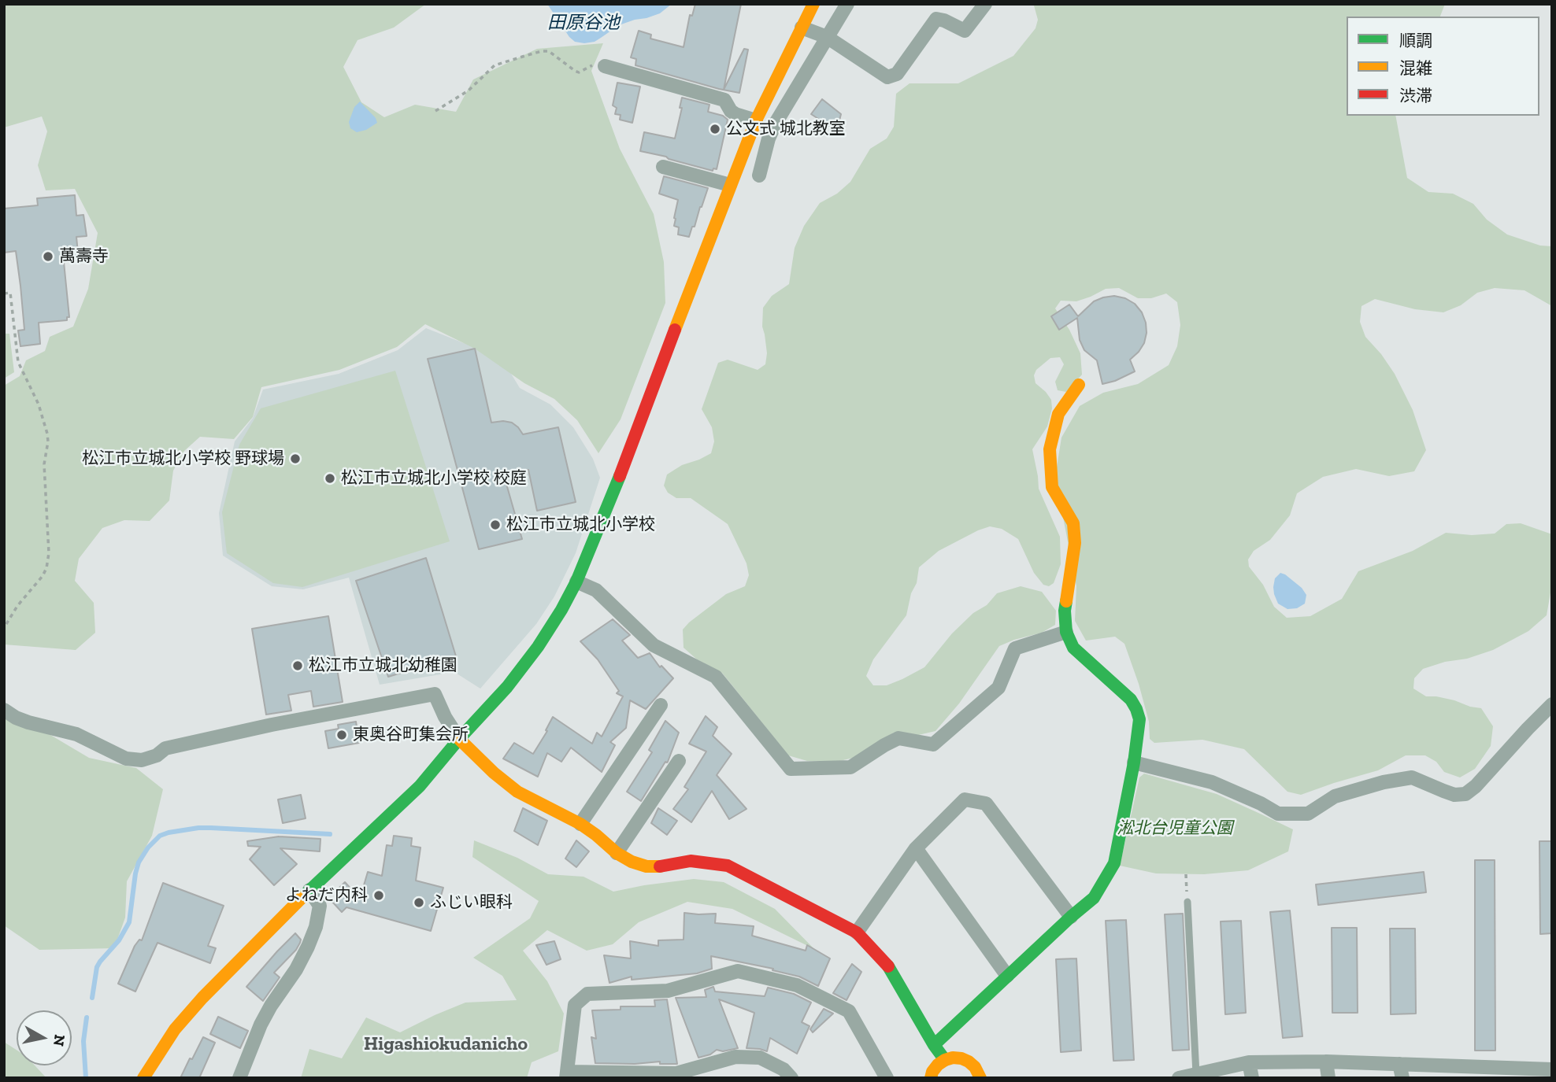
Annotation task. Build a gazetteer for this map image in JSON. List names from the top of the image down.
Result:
{
  "districts": ["Higashiokudanicho"],
  "water": ["田原谷池"],
  "parks": ["淞北台児童公園"],
  "places": [
    "公文式 城北教室",
    "萬壽寺",
    "松江市立城北小学校 野球場",
    "松江市立城北小学校 校庭",
    "松江市立城北小学校",
    "松江市立城北幼稚園",
    "東奥谷町集会所",
    "よねだ内科",
    "ふじい眼科"
  ],
  "legend": ["順調", "混雑", "渋滞"],
  "north": "right"
}
